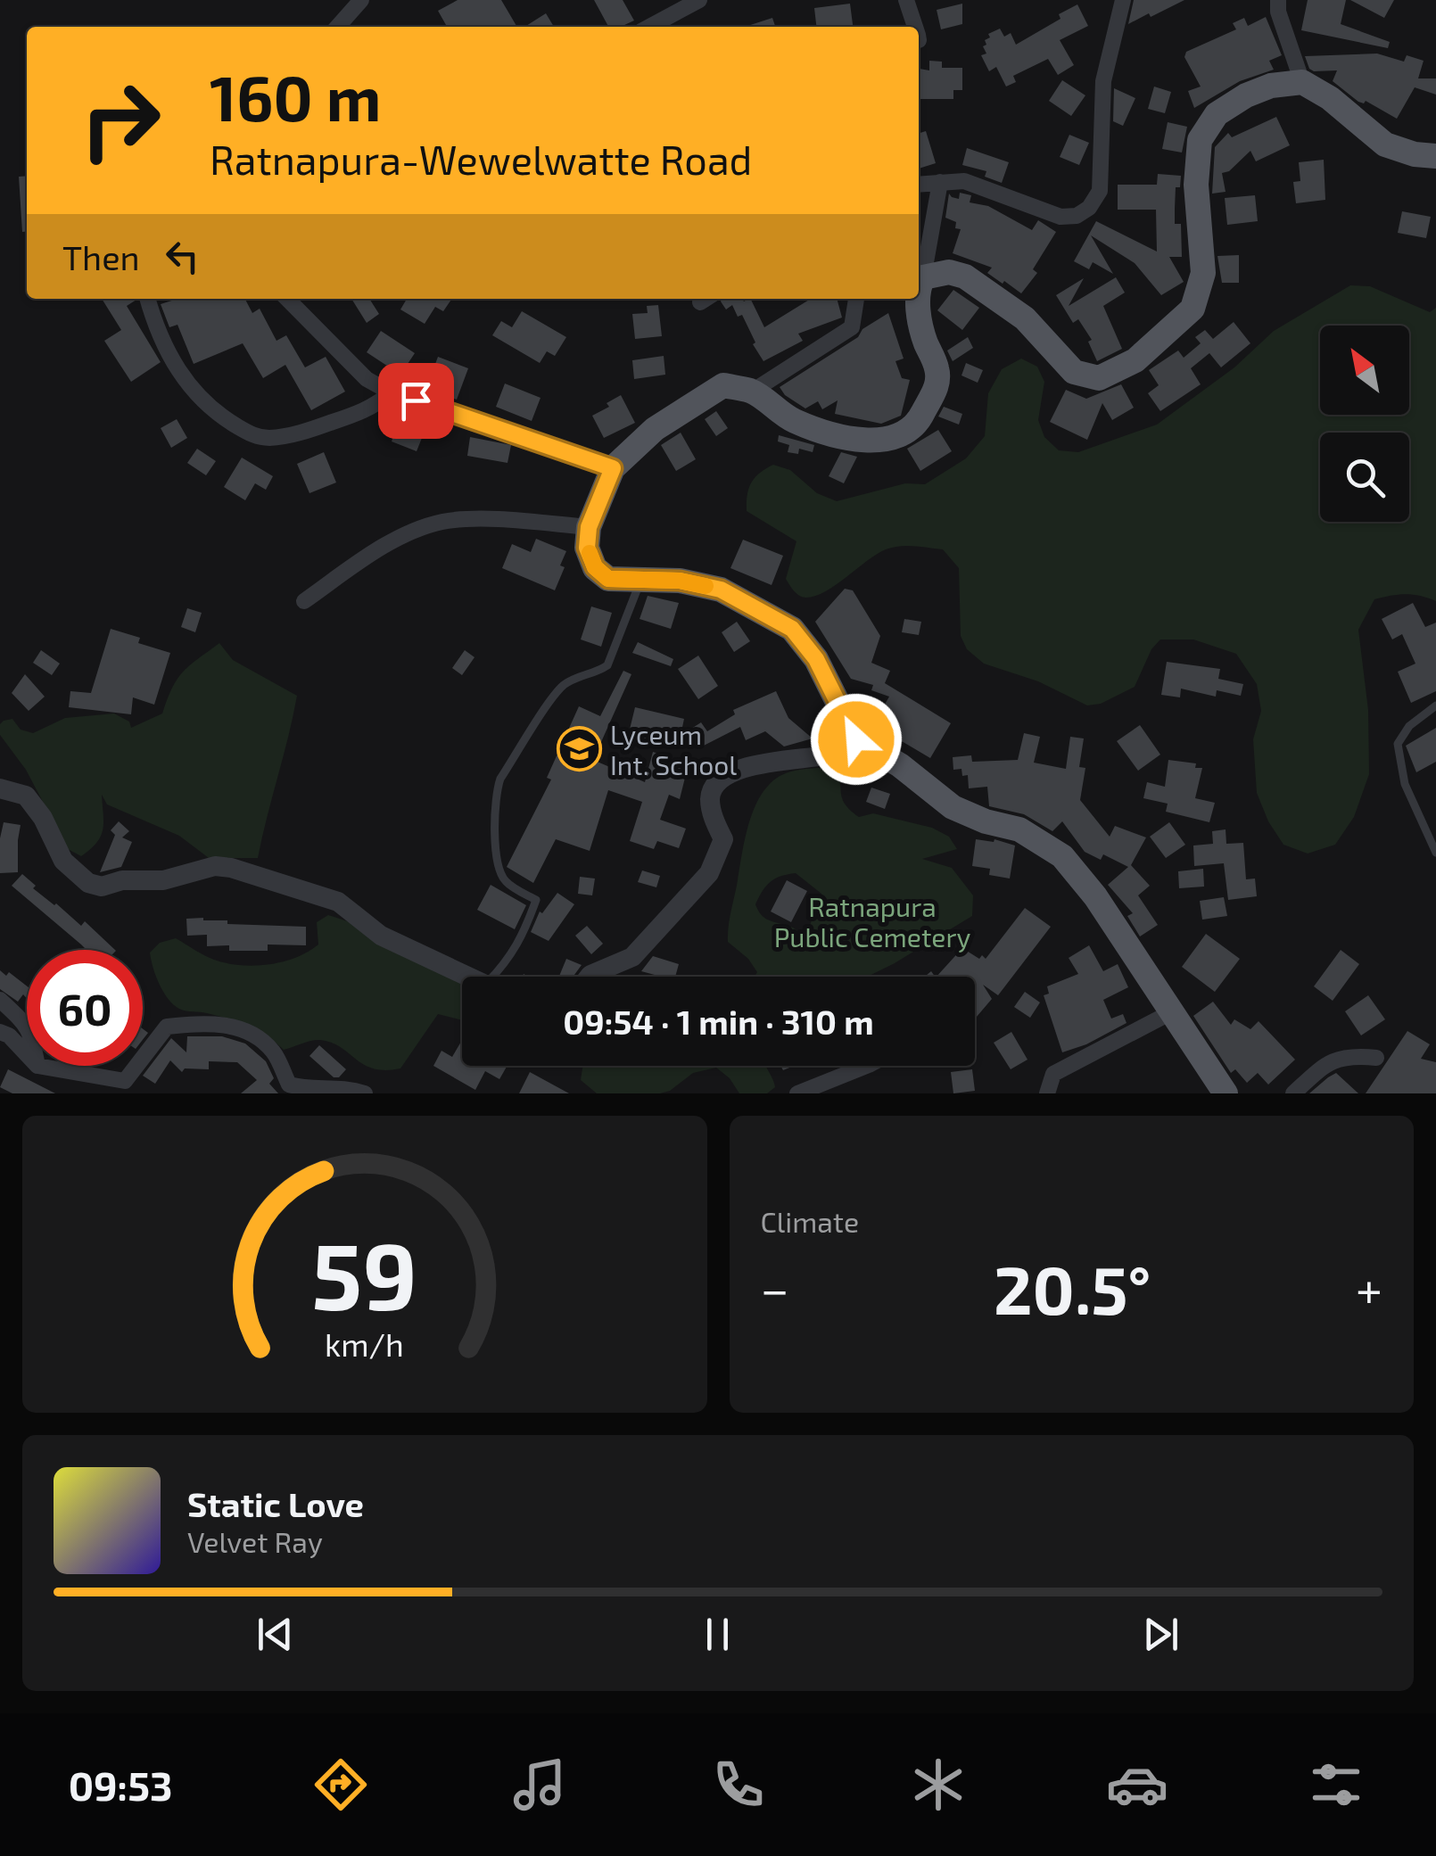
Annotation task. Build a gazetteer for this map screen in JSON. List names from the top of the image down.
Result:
{
  "parks": ["Ratnapura Public Cemetery"],
  "places": {
    "school or university": ["Lyceum Int. School"]
  },
  "north": "top left",
  "page": {
    "turn": ["160 m", "Ratnapura-Wewelwatte Road"],
    "then": "Then",
    "limit": "60",
    "trip": "09:54 · 1 min · 310 m",
    "tile": "Climate",
    "heat": ["−", "20.5°", "+"],
    "song": ["Static Love", "Velvet Ray"],
    "tabs": "09:53",
    "gauge": ["59", "km/h"]
  }
}
